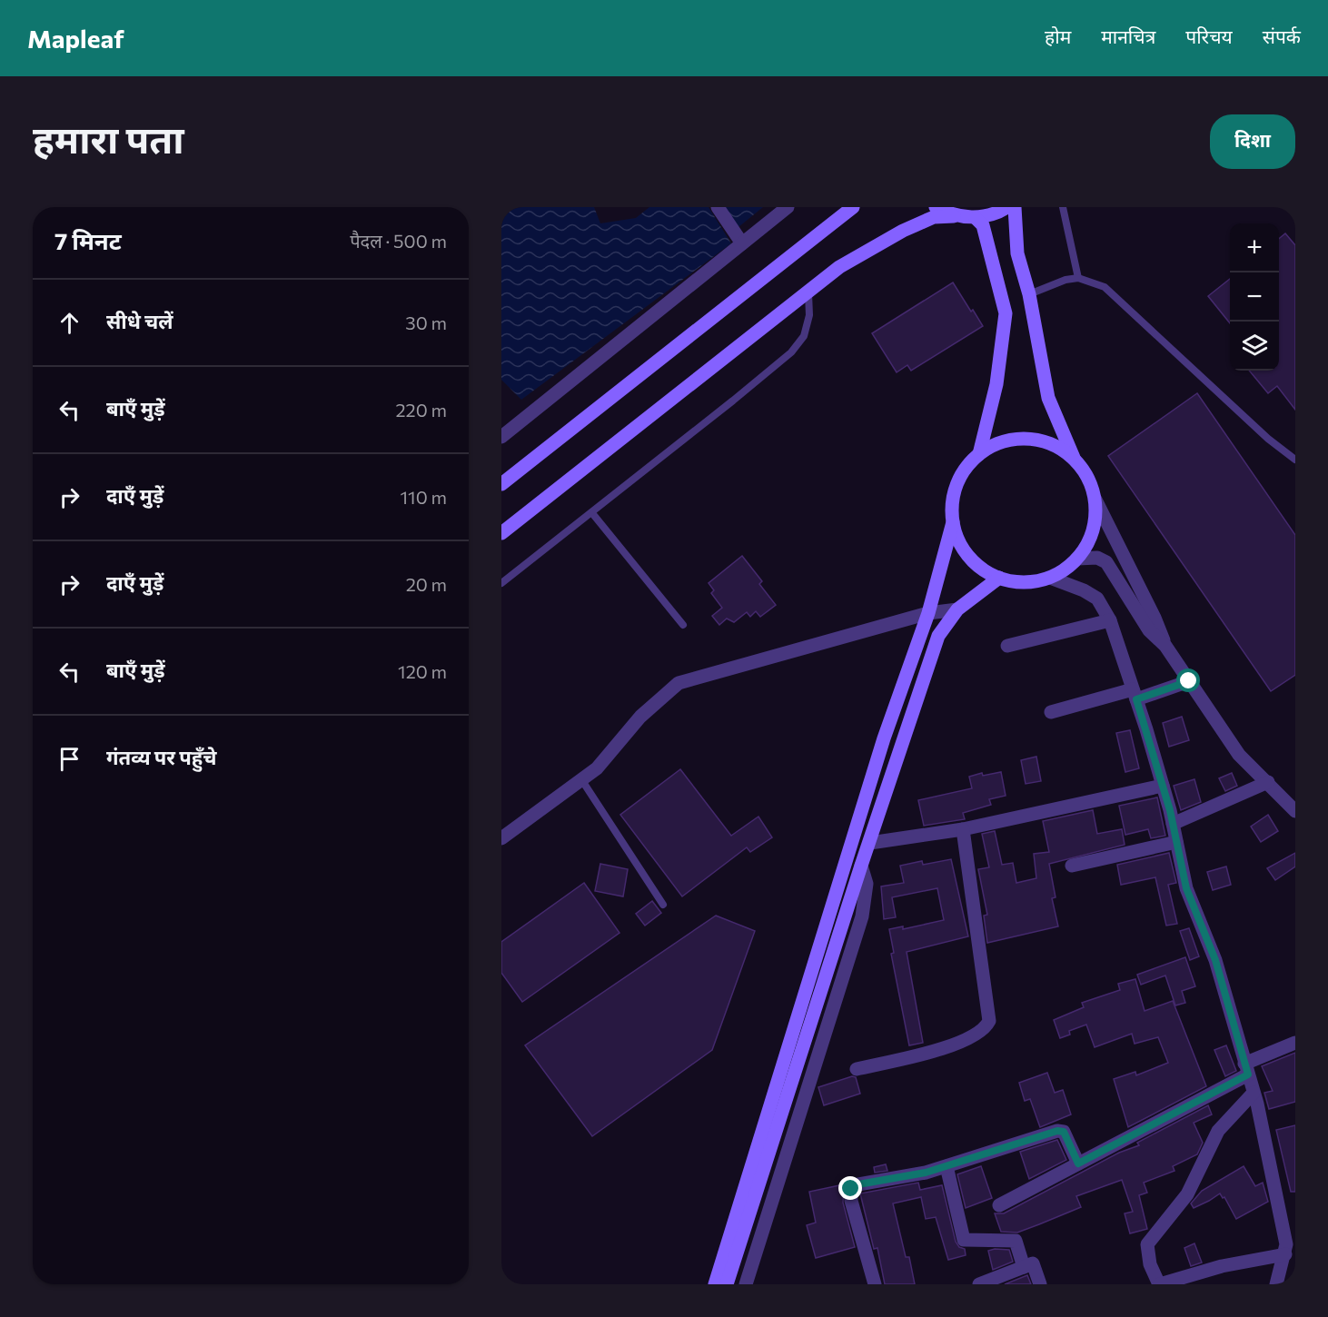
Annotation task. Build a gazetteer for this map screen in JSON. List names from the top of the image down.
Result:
{
  "page": {
    "header": "Mapleaf",
    "nav": [
      "होम",
      "मानचित्र",
      "परिचय",
      "संपर्क"
    ],
    "title": "हमारा पता",
    "buttons": "दिशा",
    "heading": ["7 मिनट", "पैदल · 500 m"],
    "map_buttons": ["+", "−"],
    "list": [
      ["सीधे चलें", "30 m"],
      ["बाएँ मुड़ें", "220 m"],
      ["दाएँ मुड़ें", "110 m"],
      ["दाएँ मुड़ें", "20 m"],
      ["बाएँ मुड़ें", "120 m"],
      "गंतव्य पर पहुँचे"
    ]
  }
}
